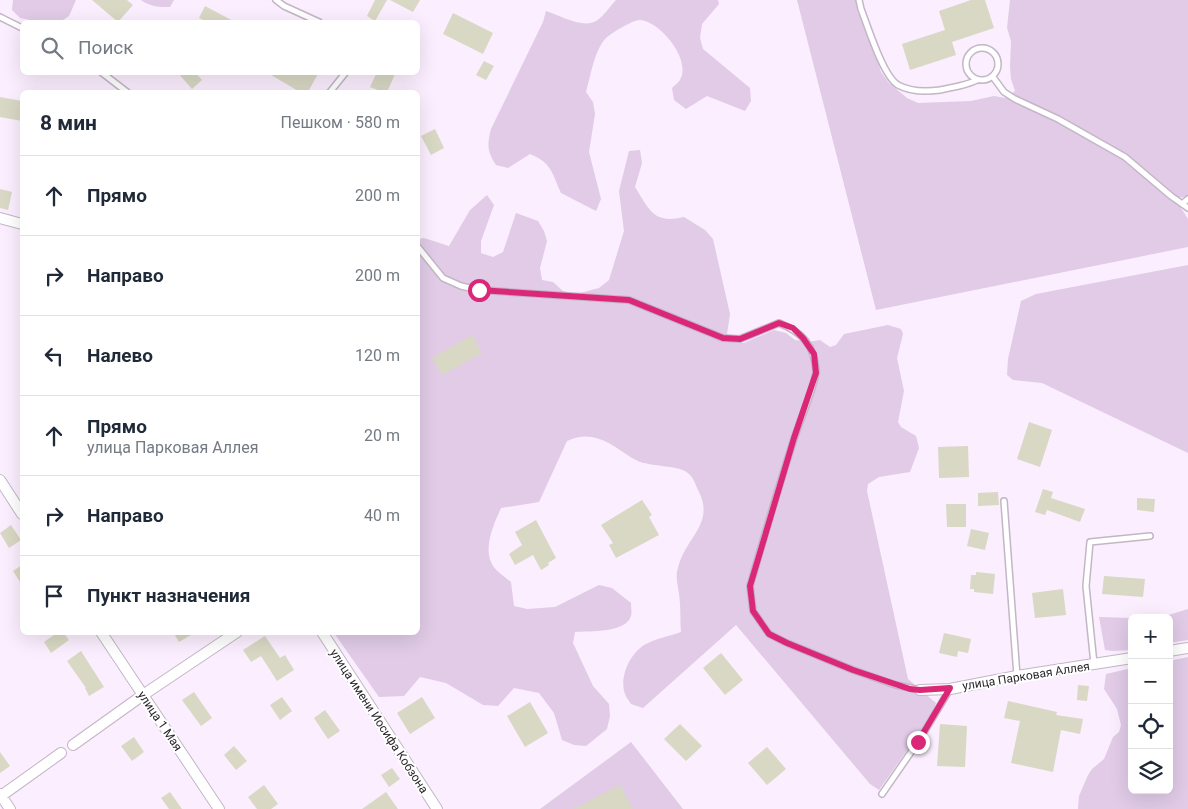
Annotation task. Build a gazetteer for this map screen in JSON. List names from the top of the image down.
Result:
{
  "streets": {
    "street": ["улица Парковая Аллея", "улица 1 Мая", "улица имени Иосифа Кобзона"]
  },
  "page": {
    "search": "Поиск",
    "heading": ["8 мин", "Пешком · 580 m"],
    "list": [
      ["Прямо", "200 m"],
      ["Направо", "200 m"],
      ["Налево", "120 m"],
      ["Прямо", "улица Парковая Аллея", "20 m"],
      ["Направо", "40 m"],
      "Пункт назначения"
    ],
    "map_buttons": ["+", "−"]
  }
}
